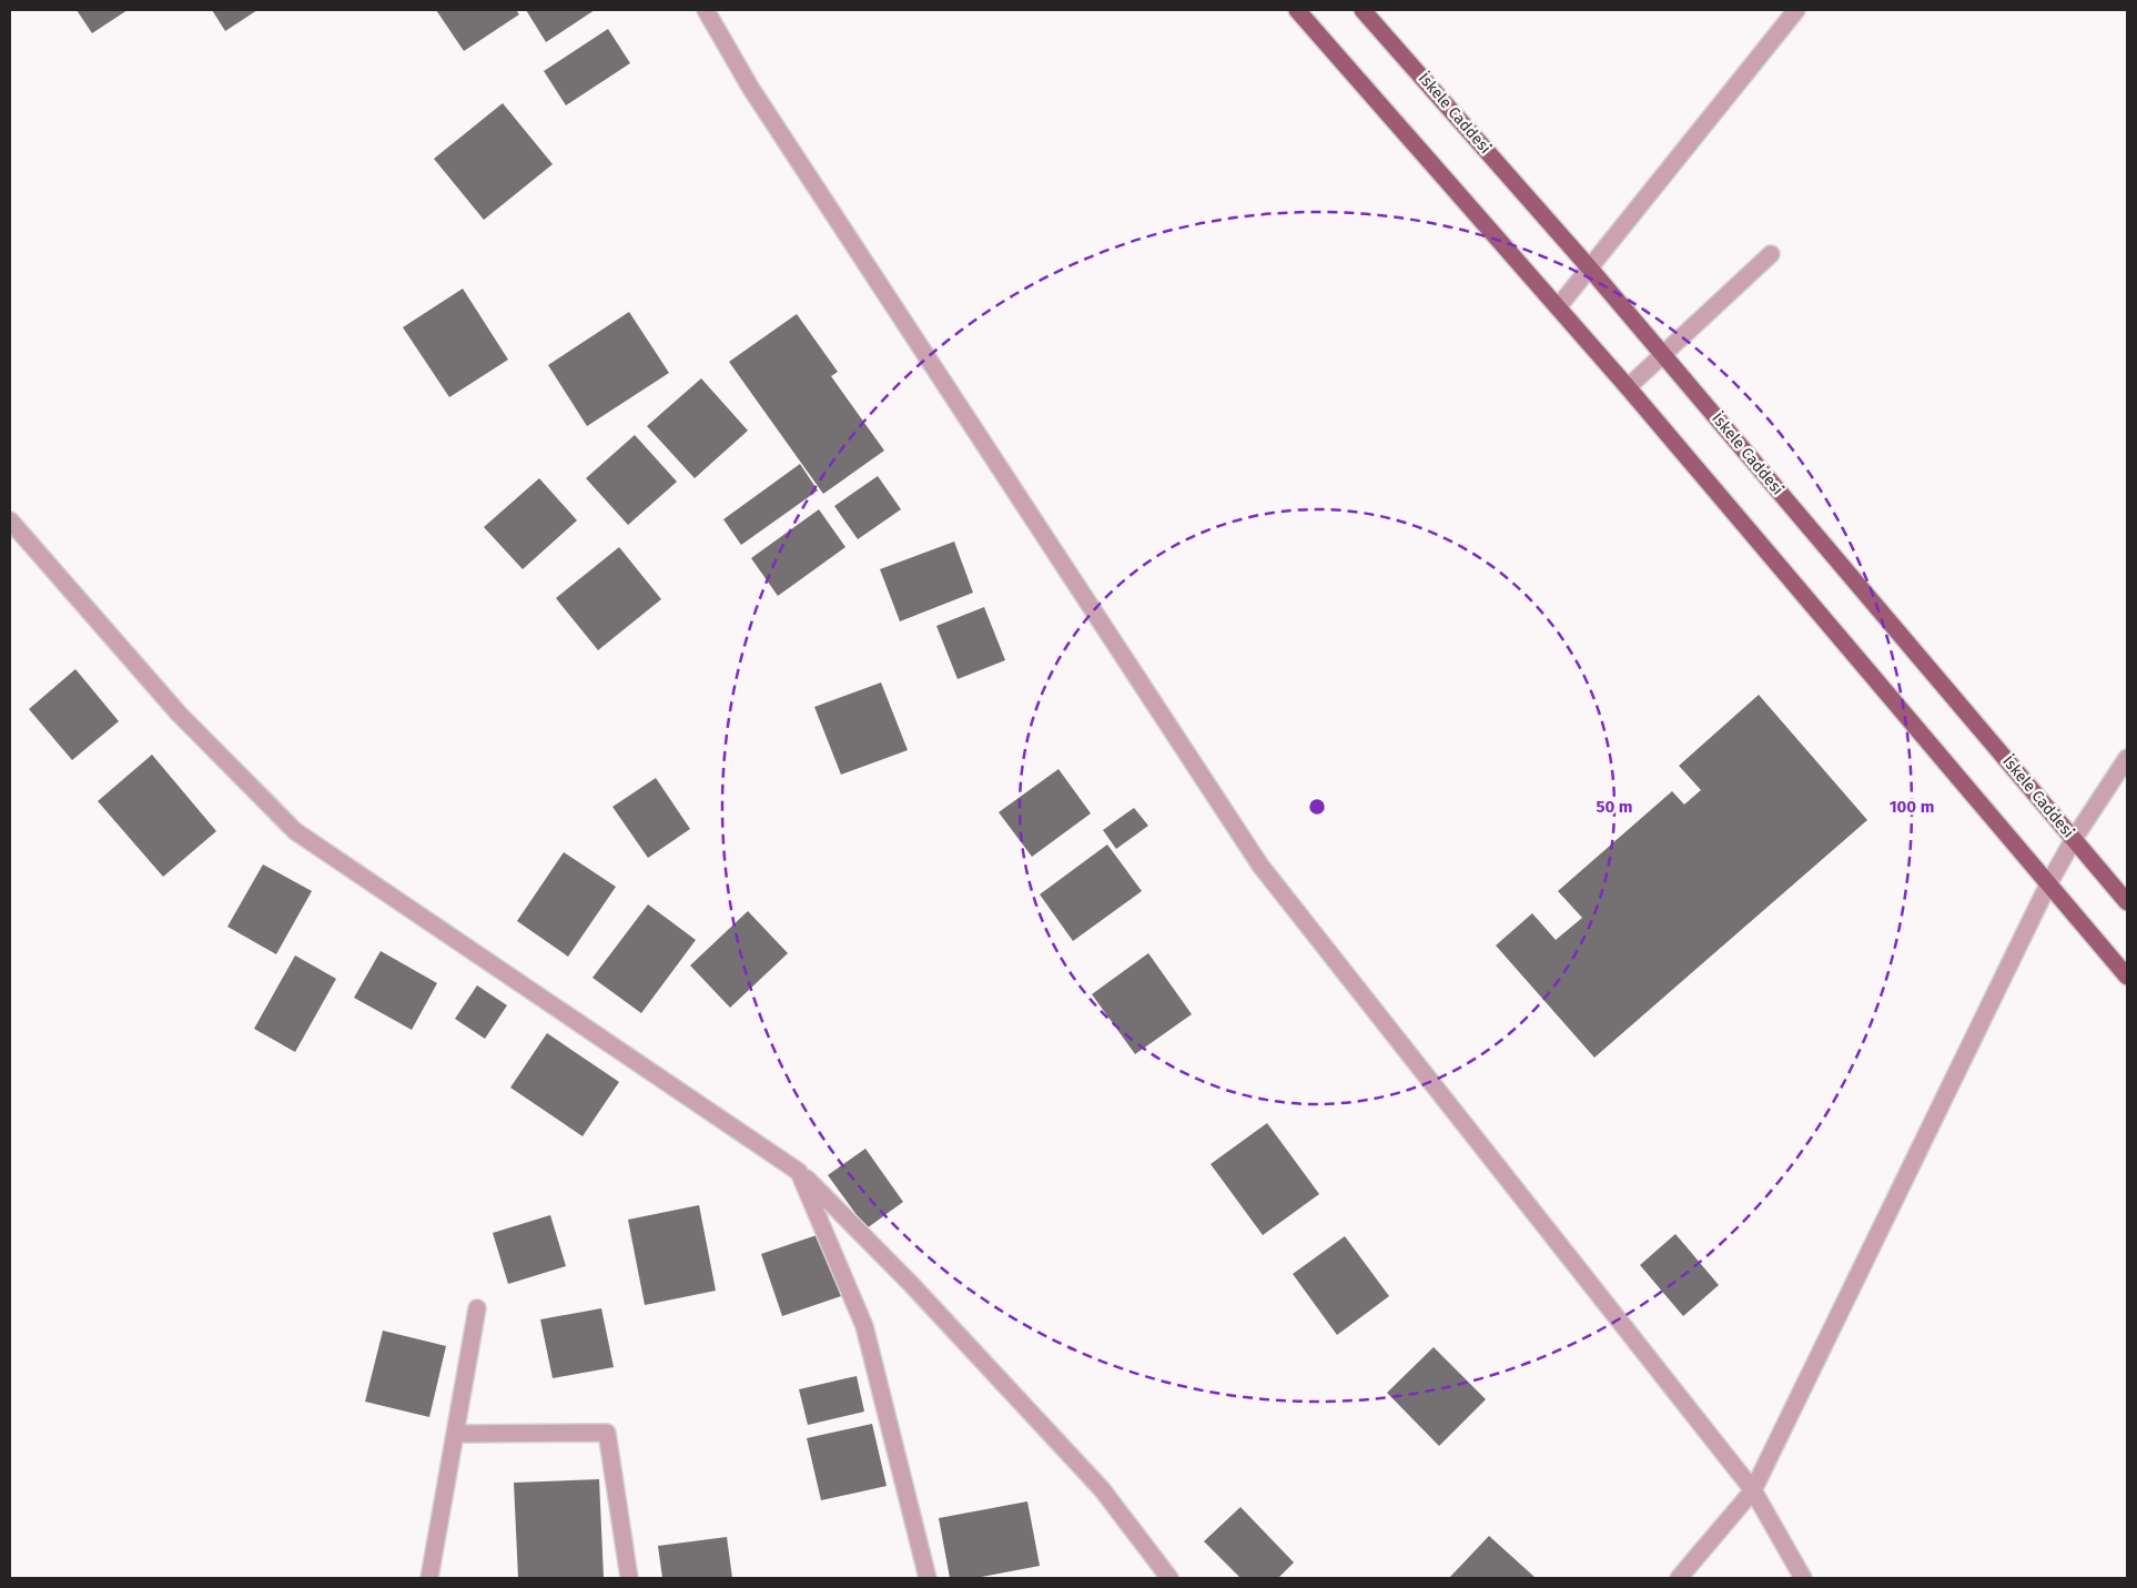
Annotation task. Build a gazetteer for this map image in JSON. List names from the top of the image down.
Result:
{
  "streets": {
    "main road": ["İskele Caddesi"]
  },
  "rings": ["50 m", "100 m"]
}
